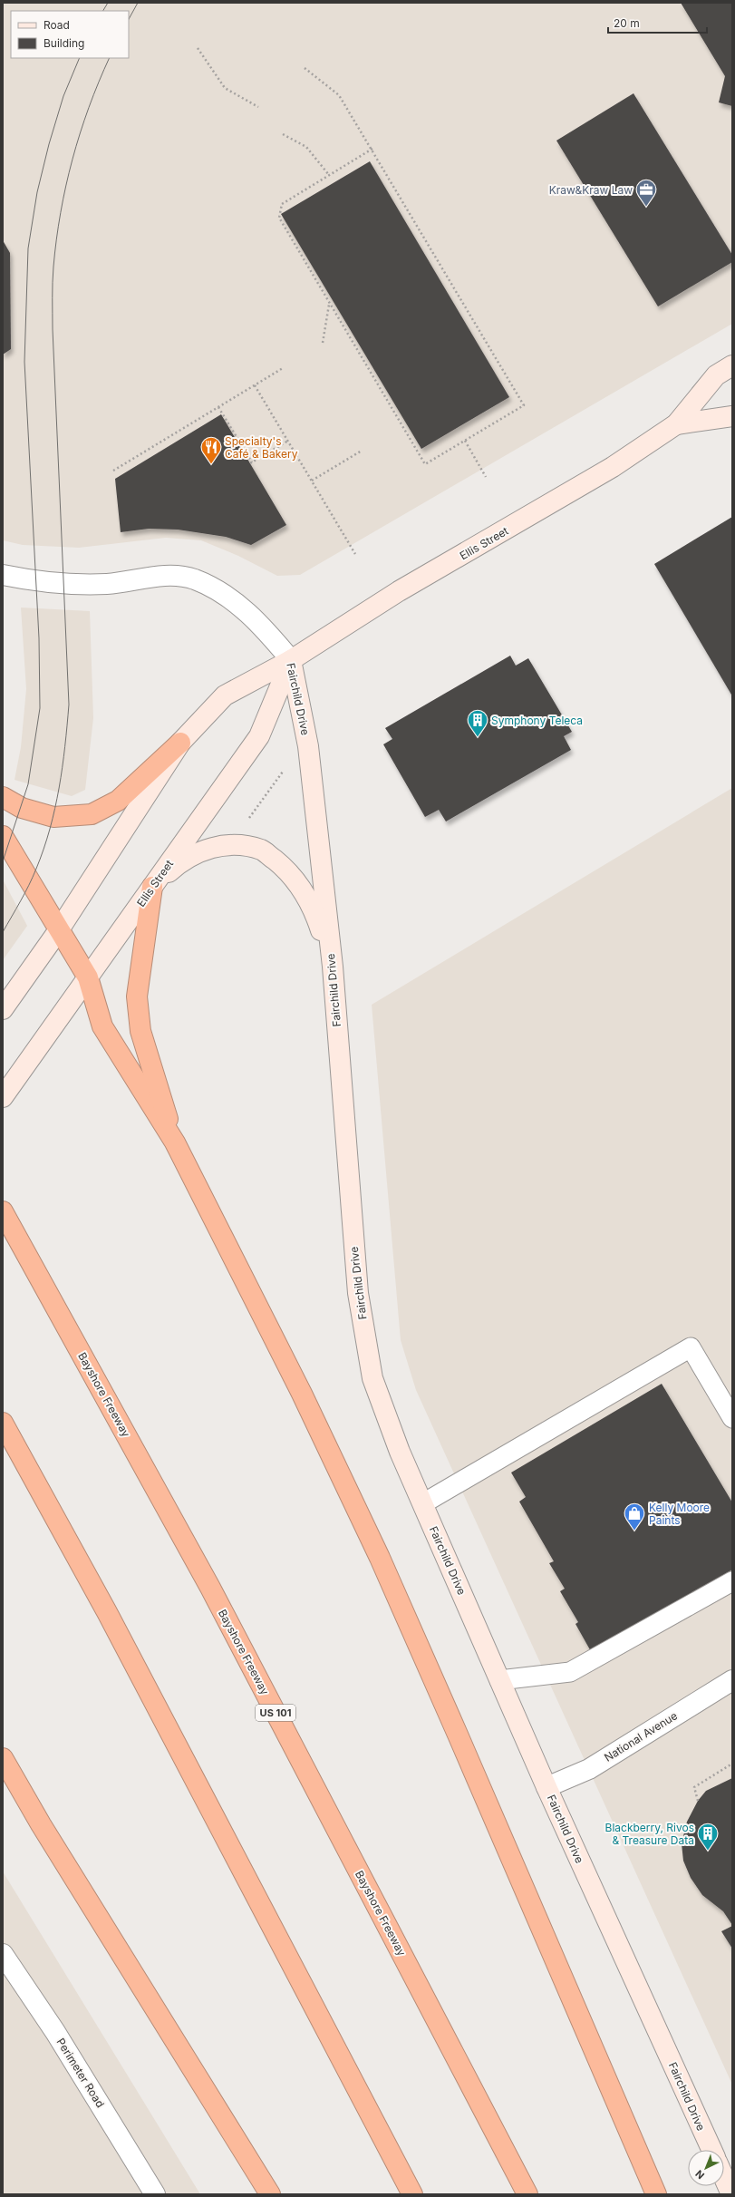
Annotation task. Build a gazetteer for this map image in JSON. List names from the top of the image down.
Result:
{
  "streets": {
    "highway": ["Bayshore Freeway", "US 101"],
    "street": [
      "Ellis Street",
      "Fairchild Drive",
      "National Avenue",
      "Perimeter Road"
    ]
  },
  "crossings": [
    ["Ellis Street", "Fairchild Drive"],
    ["Fairchild Drive", "National Avenue"]
  ],
  "places": {
    "office": ["Kraw&Kraw Law"],
    "restaurant": ["Specialty's Café & Bakery"],
    "building": ["Symphony Teleca", "Blackberry, Rivos & Treasure Data"],
    "shop": ["Kelly Moore Paints"]
  },
  "legend": ["Road", "Building"],
  "scale_bar": "20 m",
  "north": "bottom left"
}
